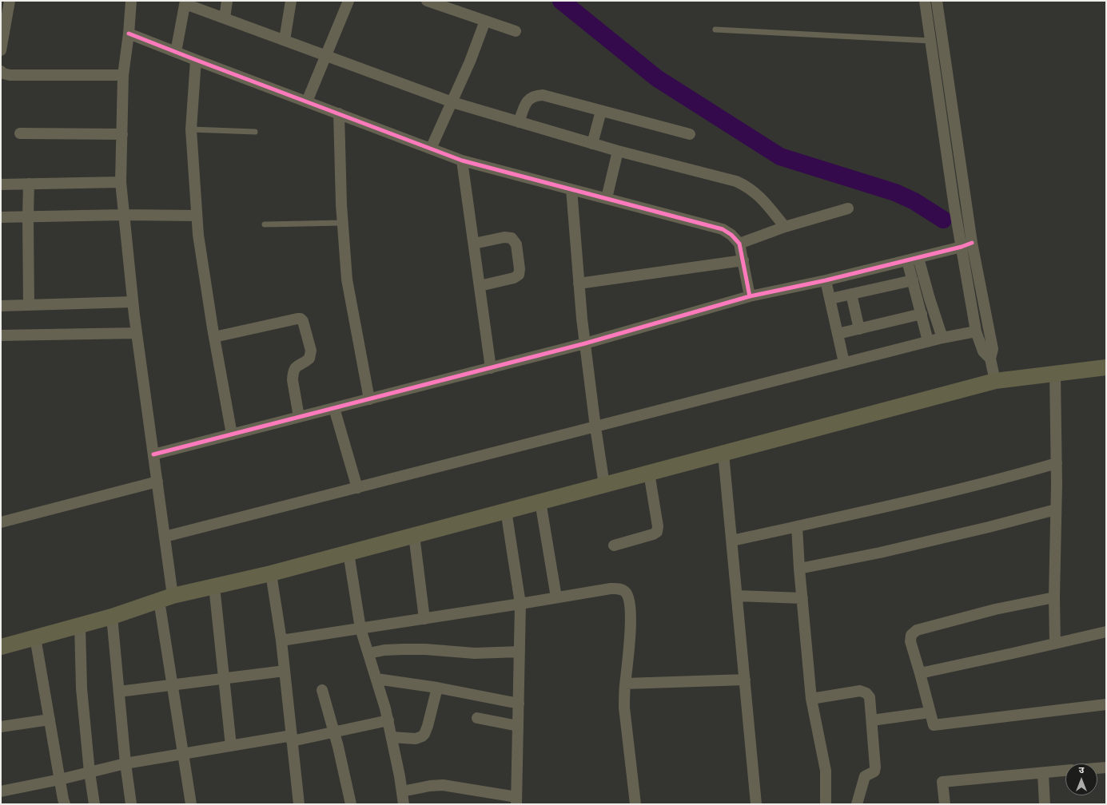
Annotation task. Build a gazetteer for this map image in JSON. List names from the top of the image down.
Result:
{
  "north": "top"
}
